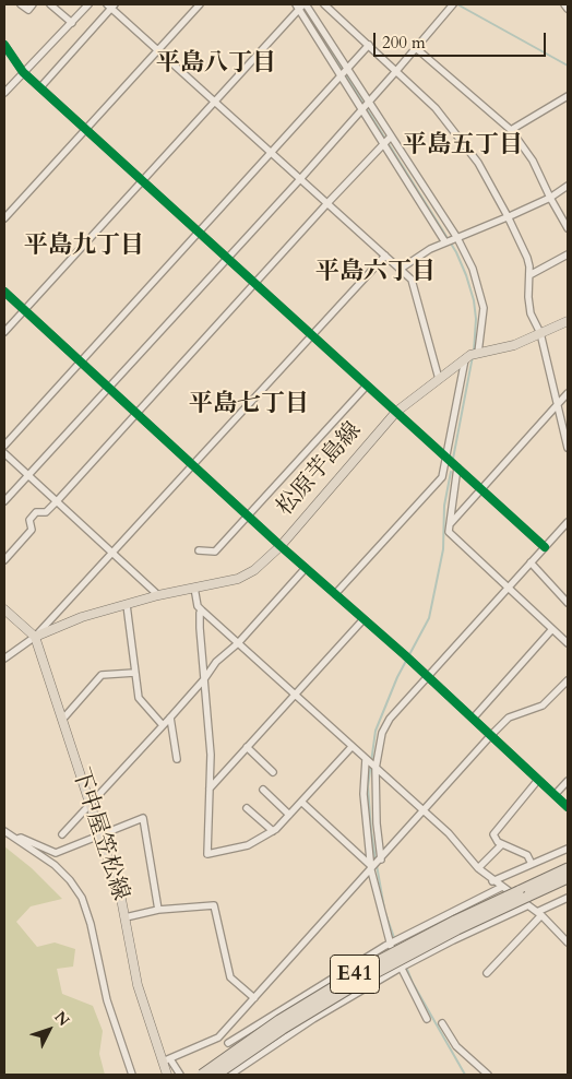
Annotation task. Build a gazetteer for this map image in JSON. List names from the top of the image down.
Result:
{
  "streets": {
    "highway": ["E41"],
    "main road": ["松原芋島線", "下中屋笠松線"]
  },
  "crossings": [
    ["松原芋島線", "下中屋笠松線"]
  ],
  "districts": [
    "平島八丁目",
    "平島五丁目",
    "平島九丁目",
    "平島六丁目",
    "平島七丁目"
  ],
  "scale_bar": "200 m",
  "north": "top right"
}
